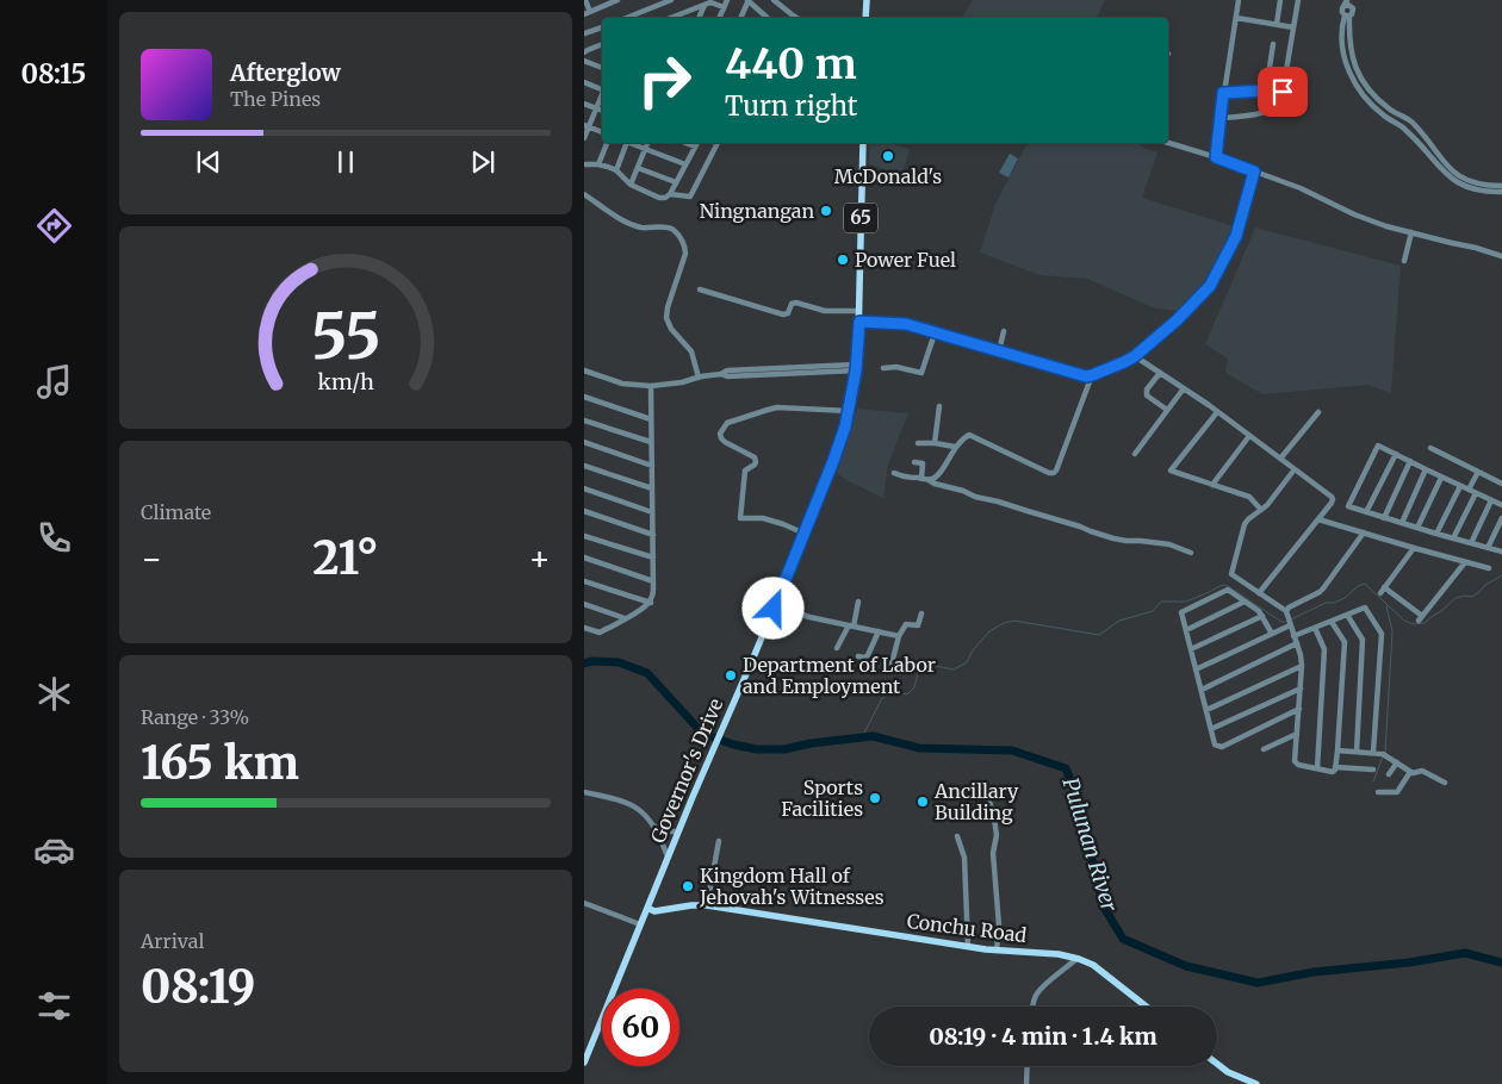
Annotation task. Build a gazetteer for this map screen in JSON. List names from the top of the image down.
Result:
{
  "streets": {
    "main road": ["65", "Governor's Drive", "Conchu Road"]
  },
  "crossings": [
    ["Governor's Drive", "Conchu Road"]
  ],
  "water": ["Pulunan River"],
  "places": [
    "McDonald's",
    "Ningnangan",
    "Power Fuel",
    "Department of Labor and Employment",
    "Sports Facilities",
    "Ancillary Building",
    "Kingdom Hall of Jehovah's Witnesses"
  ],
  "page": {
    "tabs": "08:15",
    "turn": ["440 m", "Turn right"],
    "song": ["Afterglow", "The Pines"],
    "tile": [
      "Climate",
      ["Range · 33%", "165 km"],
      ["Arrival", "08:19"]
    ],
    "heat": ["−", "21°", "+"],
    "limit": "60",
    "trip": "08:19 · 4 min · 1.4 km",
    "gauge": ["55", "km/h"]
  }
}
